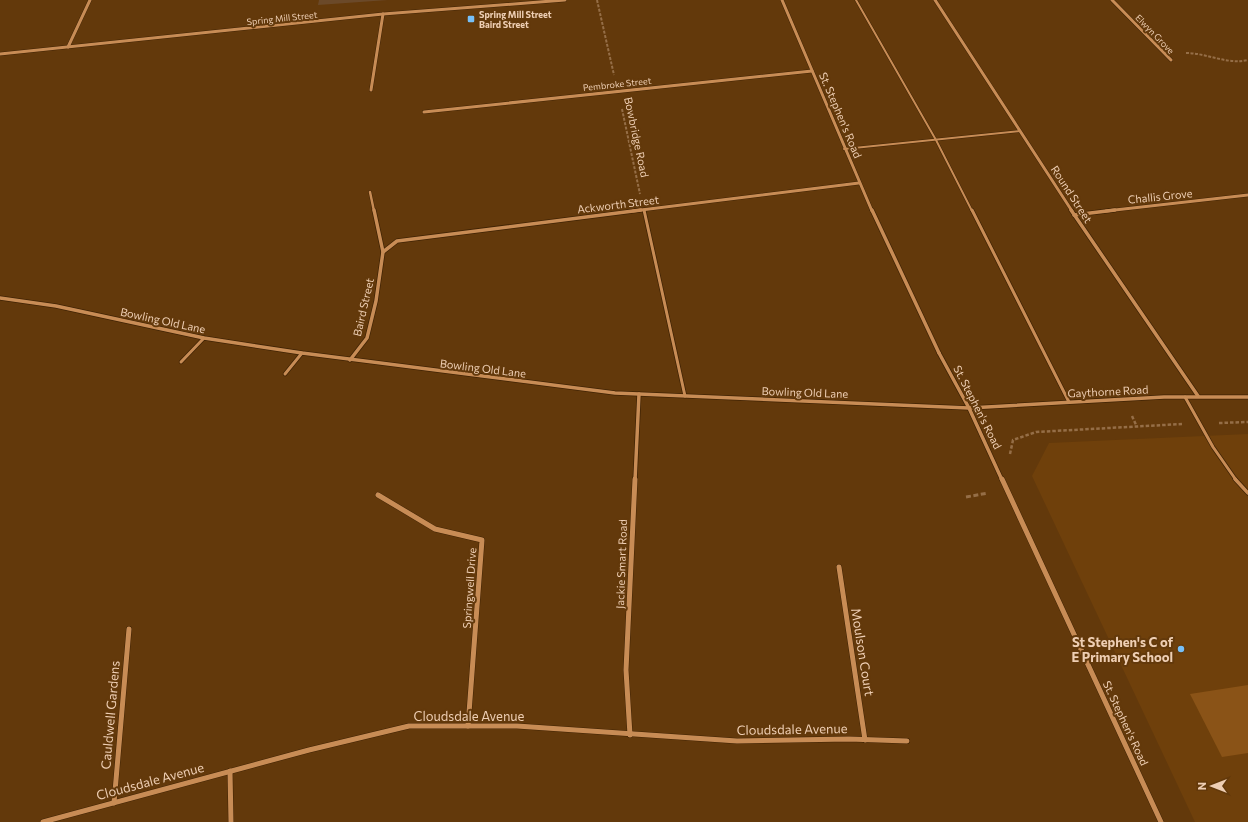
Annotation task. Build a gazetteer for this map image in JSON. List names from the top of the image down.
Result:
{
  "streets": {
    "street": [
      "Spring Mill Street",
      "Elwyn Grove",
      "Pembroke Street",
      "St. Stephen's Road",
      "Round Street",
      "Challis Grove",
      "Ackworth Street",
      "Baird Street",
      "Bowling Old Lane",
      "Gaythorne Road",
      "Jackie Smart Road",
      "Springwell Drive",
      "Moulson Court",
      "Cauldwell Gardens",
      "Cloudsdale Avenue"
    ],
    "path": ["Bowbridge Road"]
  },
  "crossings": [
    ["Pembroke Street", "St. Stephen's Road"],
    ["Pembroke Street", "Bowbridge Road"],
    ["St. Stephen's Road", "Ackworth Street"],
    ["St. Stephen's Road", "Bowling Old Lane"],
    ["St. Stephen's Road", "Gaythorne Road"],
    ["Bowbridge Road", "Ackworth Street"],
    ["Round Street", "Challis Grove"],
    ["Round Street", "Gaythorne Road"],
    ["Ackworth Street", "Baird Street"],
    ["Baird Street", "Bowling Old Lane"],
    ["Bowling Old Lane", "Gaythorne Road"],
    ["Bowling Old Lane", "Jackie Smart Road"],
    ["Jackie Smart Road", "Cloudsdale Avenue"],
    ["Springwell Drive", "Cloudsdale Avenue"],
    ["Moulson Court", "Cloudsdale Avenue"],
    ["Cauldwell Gardens", "Cloudsdale Avenue"]
  ],
  "places": {
    "transit": ["Spring Mill Street Baird Street"],
    "other": ["St Stephen's C of E Primary School"]
  },
  "north": "left"
}
